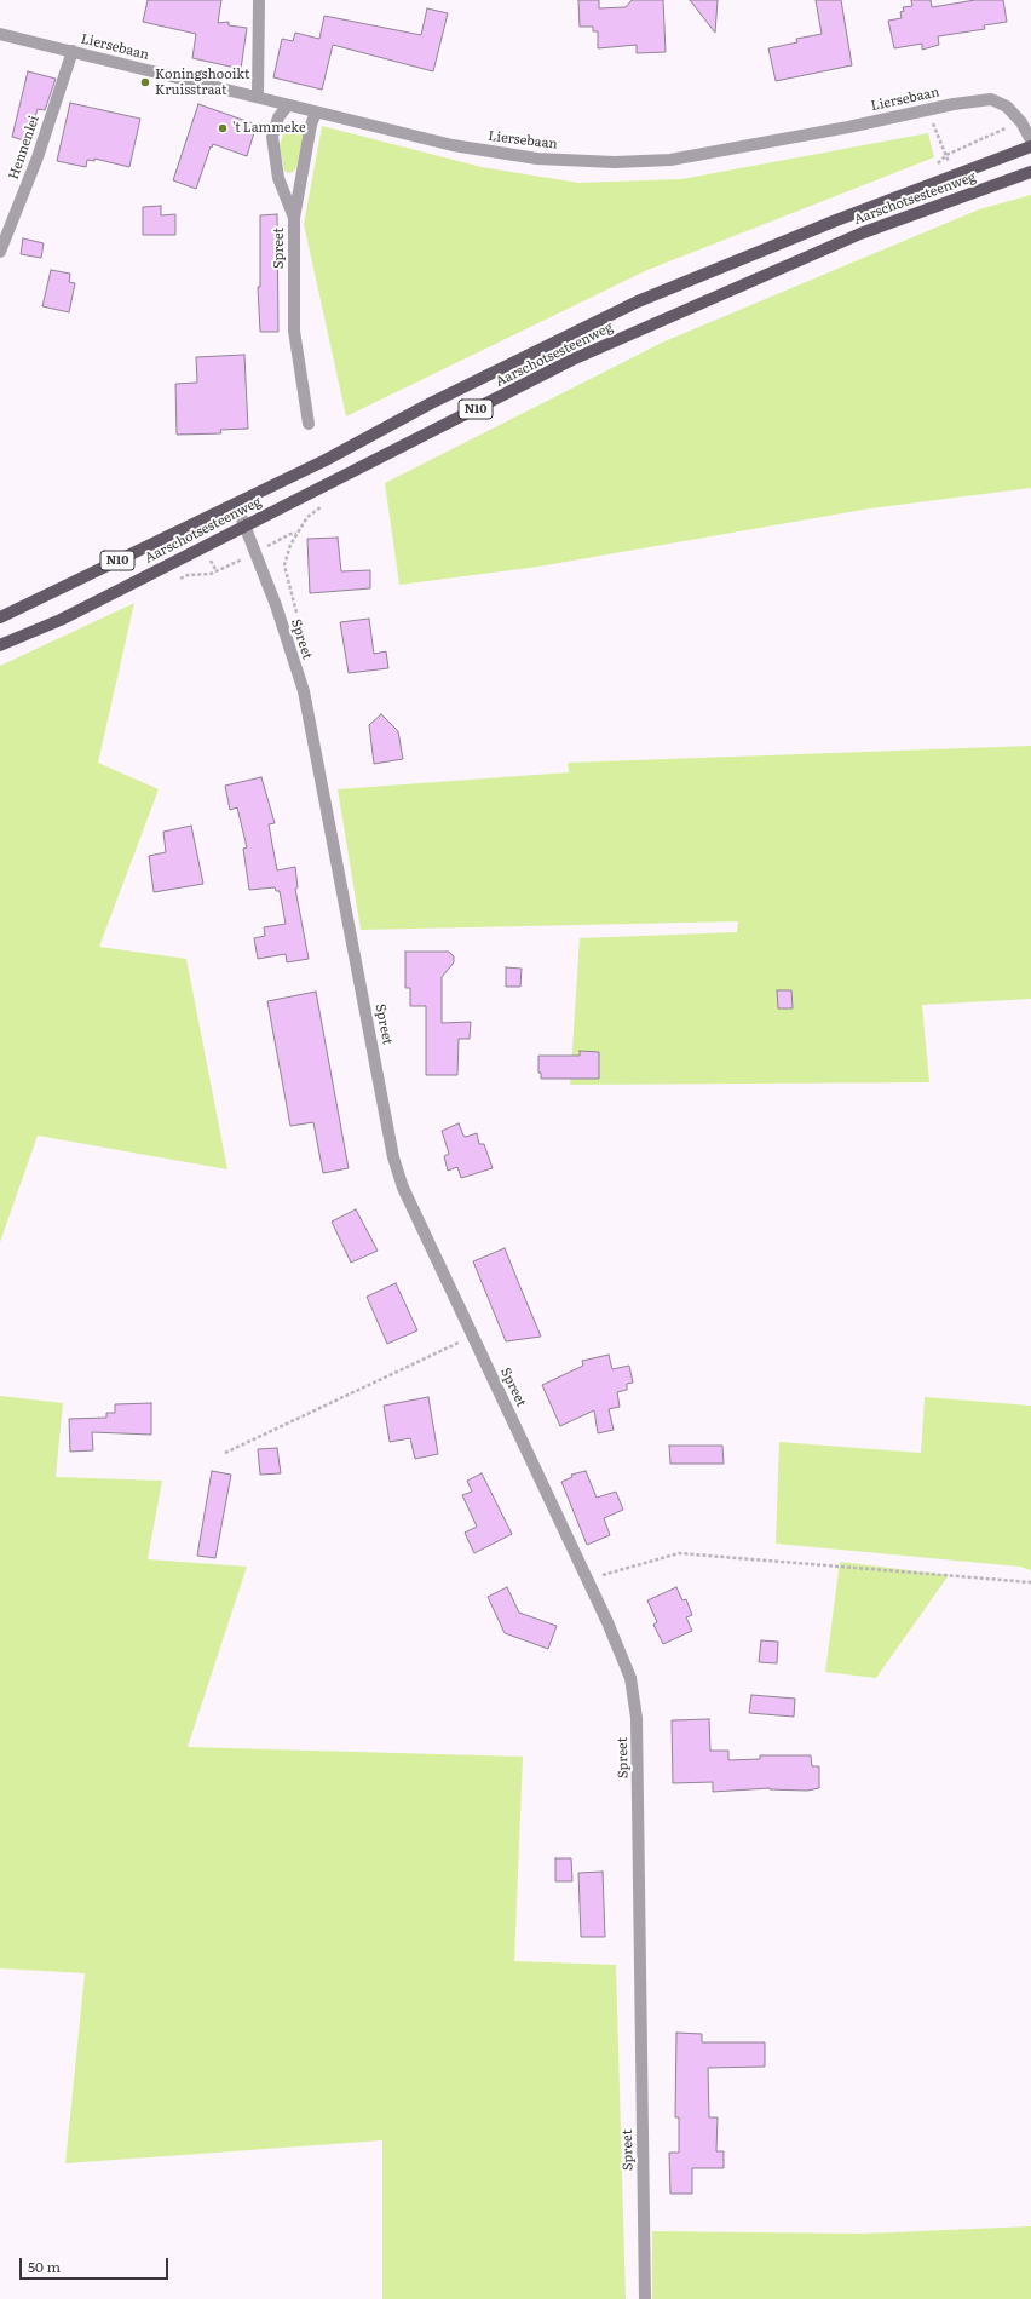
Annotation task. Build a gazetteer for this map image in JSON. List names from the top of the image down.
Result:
{
  "streets": {
    "main road": ["Aarschotsesteenweg", "N10"],
    "street": ["Liersebaan", "Hennenlei", "Spreet"]
  },
  "crossings": [
    ["Liersebaan", "Hennenlei"],
    ["Liersebaan", "Spreet"],
    ["Aarschotsesteenweg", "Spreet"]
  ],
  "places": ["Koningshooikt Kruisstraat", "'t Lammeke"],
  "scale_bar": "50 m"
}
